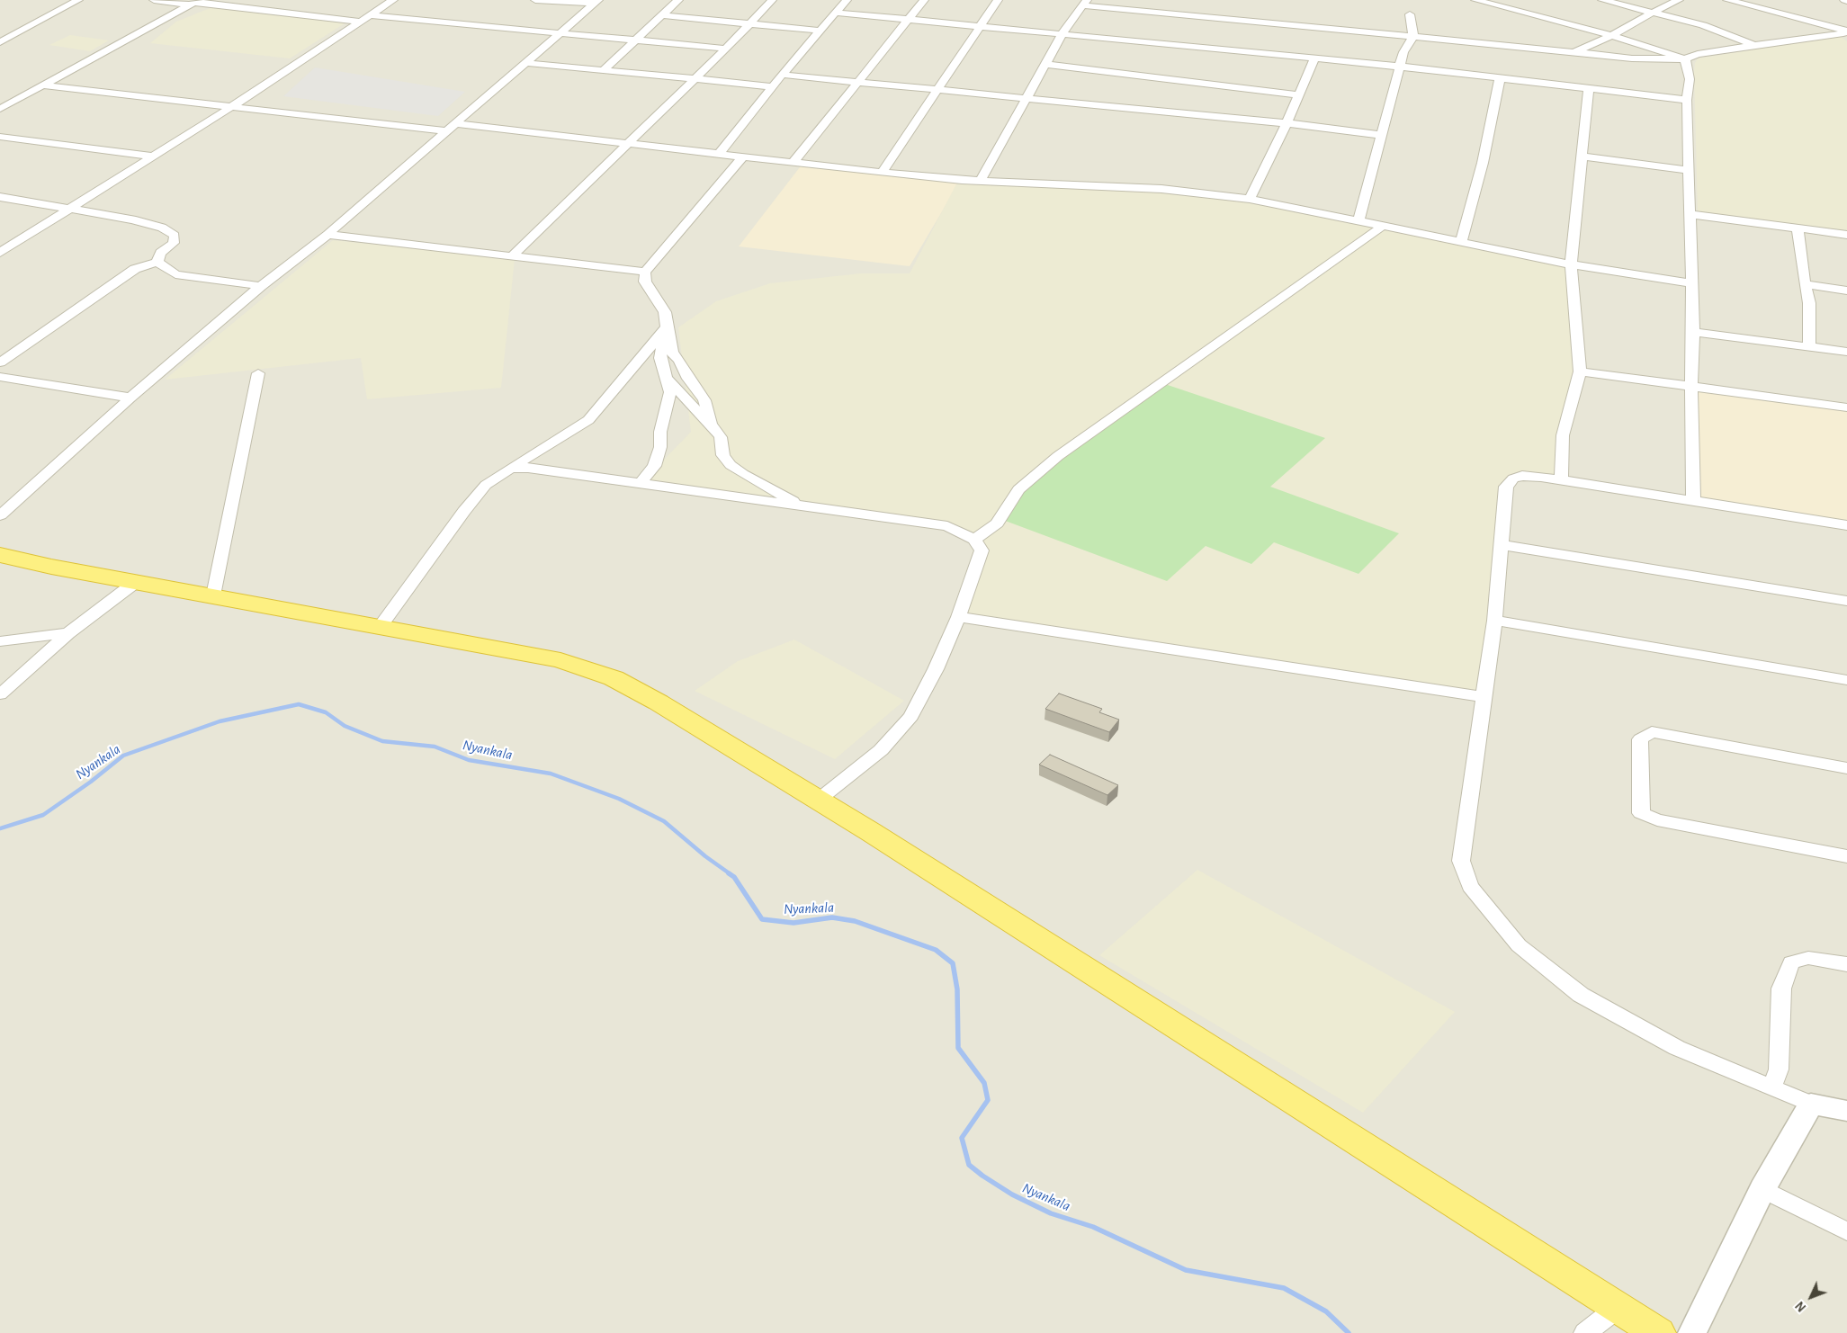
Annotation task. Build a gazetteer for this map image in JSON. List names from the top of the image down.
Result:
{
  "water": ["Nyankala"],
  "north": "bottom left"
}
